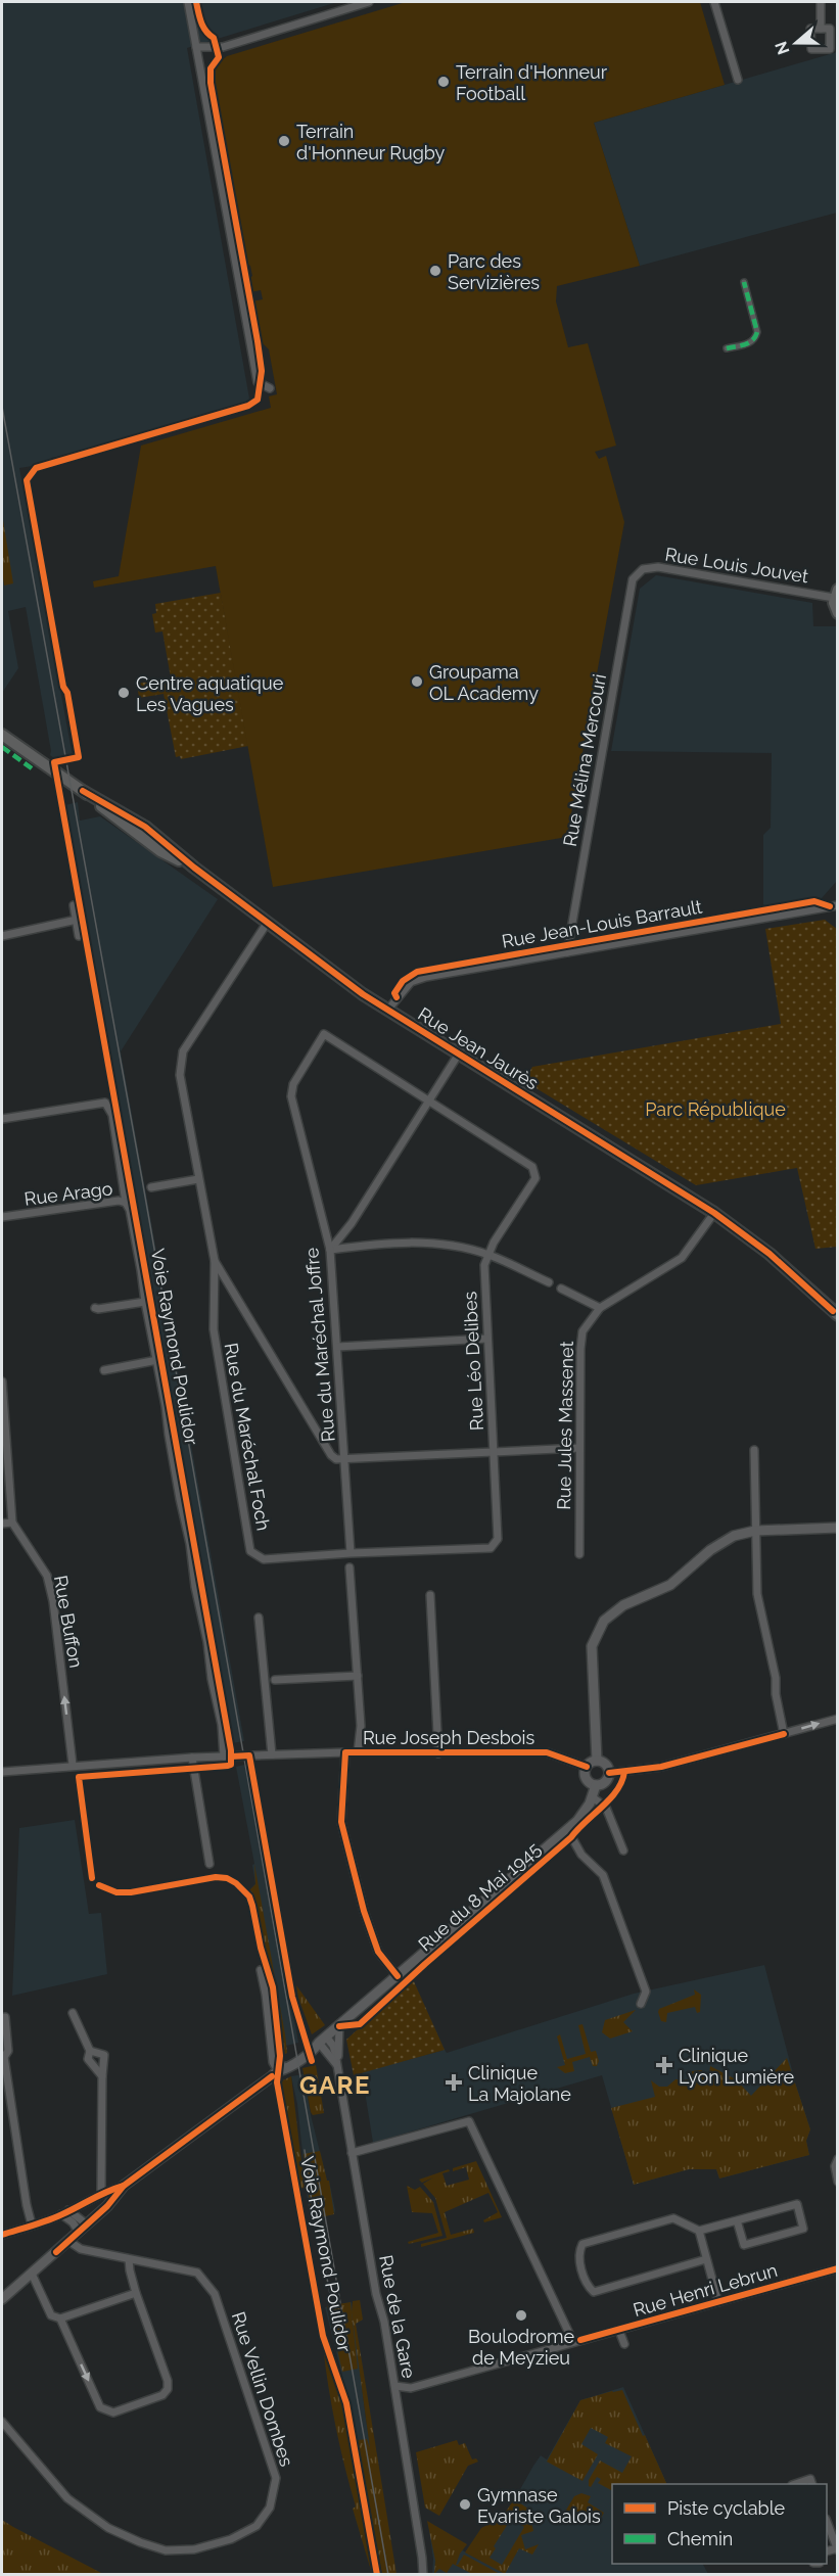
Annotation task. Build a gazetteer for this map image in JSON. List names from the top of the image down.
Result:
{
  "streets": {
    "main road": ["Rue Jean Jaurès"],
    "street": [
      "Rue Louis Jouvet",
      "Rue Mélina Mercouri",
      "Rue Jean-Louis Barrault",
      "Rue Arago",
      "Rue du Maréchal Joffre",
      "Rue Léo Delibes",
      "Rue Jules Massenet",
      "Rue du Maréchal Foch",
      "Rue Buffon",
      "Rue Joseph Desbois",
      "Rue du 8 Mai 1945",
      "Rue Henri Lebrun",
      "Rue de la Gare",
      "Rue Vellin Dombes"
    ],
    "cycle path": ["Voie Raymond Poulidor"]
  },
  "crossings": [
    ["Rue Louis Jouvet", "Rue Mélina Mercouri"],
    ["Rue Mélina Mercouri", "Rue Jean-Louis Barrault"],
    ["Rue Jean-Louis Barrault", "Rue Jean Jaurès"],
    ["Rue Jean Jaurès", "Rue Jules Massenet"],
    ["Rue Arago", "Rue Joseph Desbois"],
    ["Rue du Maréchal Joffre", "Rue Léo Delibes"],
    ["Rue du Maréchal Joffre", "Rue du Maréchal Foch"],
    ["Rue Léo Delibes", "Rue du Maréchal Foch"],
    ["Rue Buffon", "Rue Joseph Desbois"],
    ["Rue Joseph Desbois", "Rue du 8 Mai 1945"],
    ["Rue du 8 Mai 1945", "Rue de la Gare"],
    ["Rue du 8 Mai 1945", "Rue Vellin Dombes"],
    ["Rue Henri Lebrun", "Rue de la Gare"]
  ],
  "one_way": ["Rue Buffon"],
  "districts": ["GARE"],
  "parks": ["Parc République"],
  "places": {
    "other": [
      "Terrain d'Honneur Football",
      "Terrain d'Honneur Rugby",
      "Parc des Servizières",
      "Groupama OL Academy",
      "Centre aquatique Les Vagues",
      "Boulodrome de Meyzieu",
      "Gymnase Evariste Galois"
    ],
    "health": ["Clinique Lyon Lumière", "Clinique La Majolane"]
  },
  "legend": ["Piste cyclable", "Chemin"],
  "north": "left"
}
